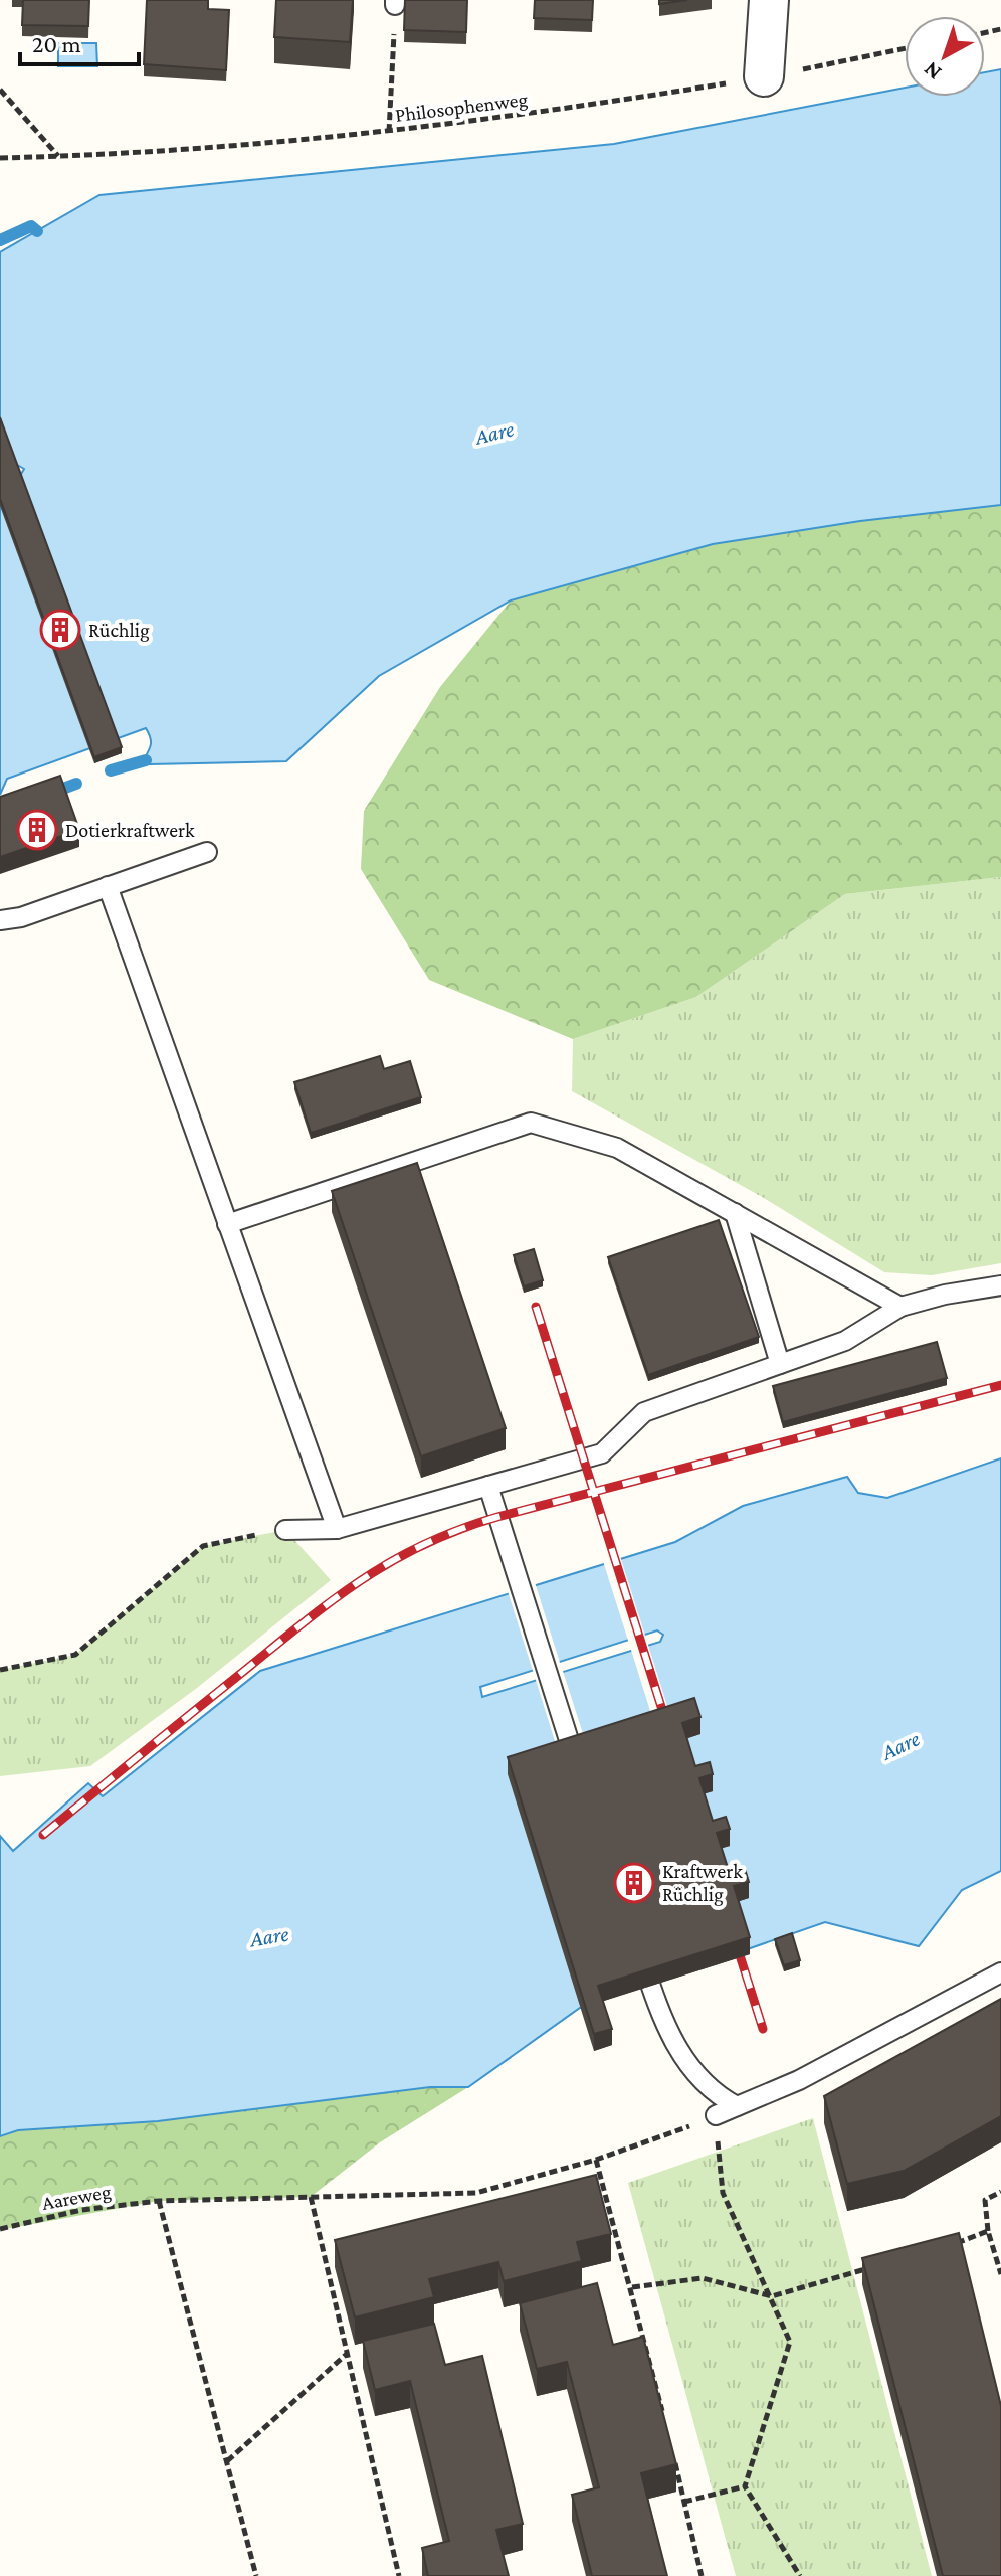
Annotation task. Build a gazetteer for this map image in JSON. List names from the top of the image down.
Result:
{
  "streets": {
    "path": ["Philosophenweg", "Aareweg"]
  },
  "water": ["Aare"],
  "places": {
    "building": ["Rüchlig", "Dotierkraftwerk", "Kraftwerk Rüchlig"]
  },
  "scale_bar": "20 m",
  "north": "bottom left"
}
